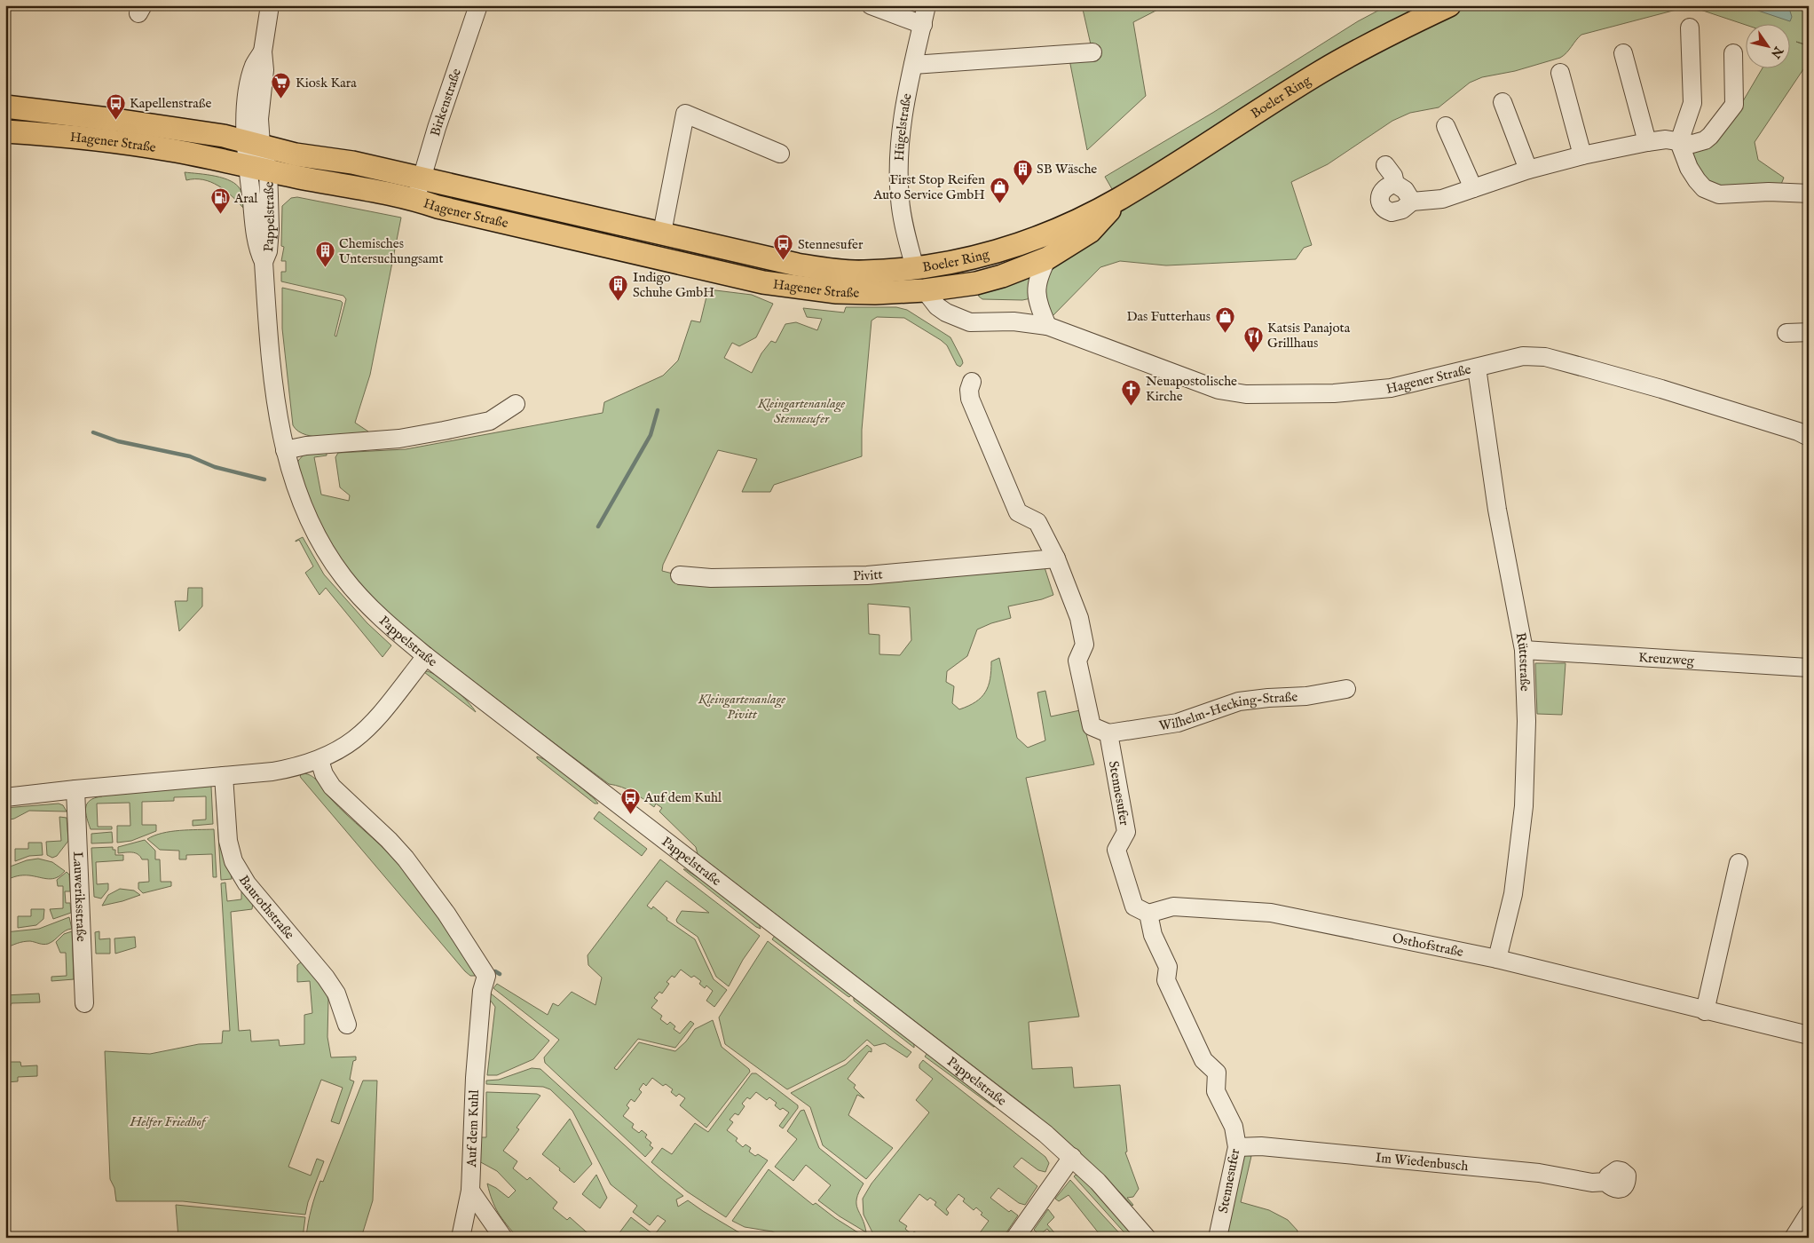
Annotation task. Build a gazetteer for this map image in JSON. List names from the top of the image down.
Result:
{
  "streets": {
    "main road": ["Boeler Ring", "Hagener Straße"],
    "street": [
      "Birkenstraße",
      "Hügelstraße",
      "Pappelstraße",
      "Pivitt",
      "Kreuzweg",
      "Rüttstraße",
      "Wilhelm-Hecking-Straße",
      "Stennesufer",
      "Lauweriksstraße",
      "Baurothstraße",
      "Osthofstraße",
      "Auf dem Kuhl",
      "Im Wiedenbusch"
    ]
  },
  "crossings": [
    ["Boeler Ring", "Hügelstraße"],
    ["Boeler Ring", "Hagener Straße"],
    ["Birkenstraße", "Hagener Straße"],
    ["Hügelstraße", "Hagener Straße"],
    ["Hagener Straße", "Pappelstraße"],
    ["Hagener Straße", "Rüttstraße"],
    ["Kreuzweg", "Rüttstraße"],
    ["Rüttstraße", "Osthofstraße"],
    ["Wilhelm-Hecking-Straße", "Stennesufer"],
    ["Stennesufer", "Osthofstraße"],
    ["Stennesufer", "Im Wiedenbusch"]
  ],
  "parks": ["Kleingartenanlage Stennesufer", "Kleingartenanlage Pivitt", "Helfer Friedhof"],
  "places": {
    "supermarket": ["Kiosk Kara"],
    "bus stop": ["Kapellenstraße", "Stennesufer", "Auf dem Kuhl"],
    "building": ["SB Wäsche", "Chemisches Untersuchungsamt", "Indigo Schuhe GmbH"],
    "shop": ["First Stop Reifen Auto Service GmbH", "Das Futterhaus"],
    "fuel station": ["Aral"],
    "restaurant": ["Katsis Panajota Grillhaus"],
    "church": ["Neuapostolische Kirche"]
  },
  "north": "bottom right"
}
